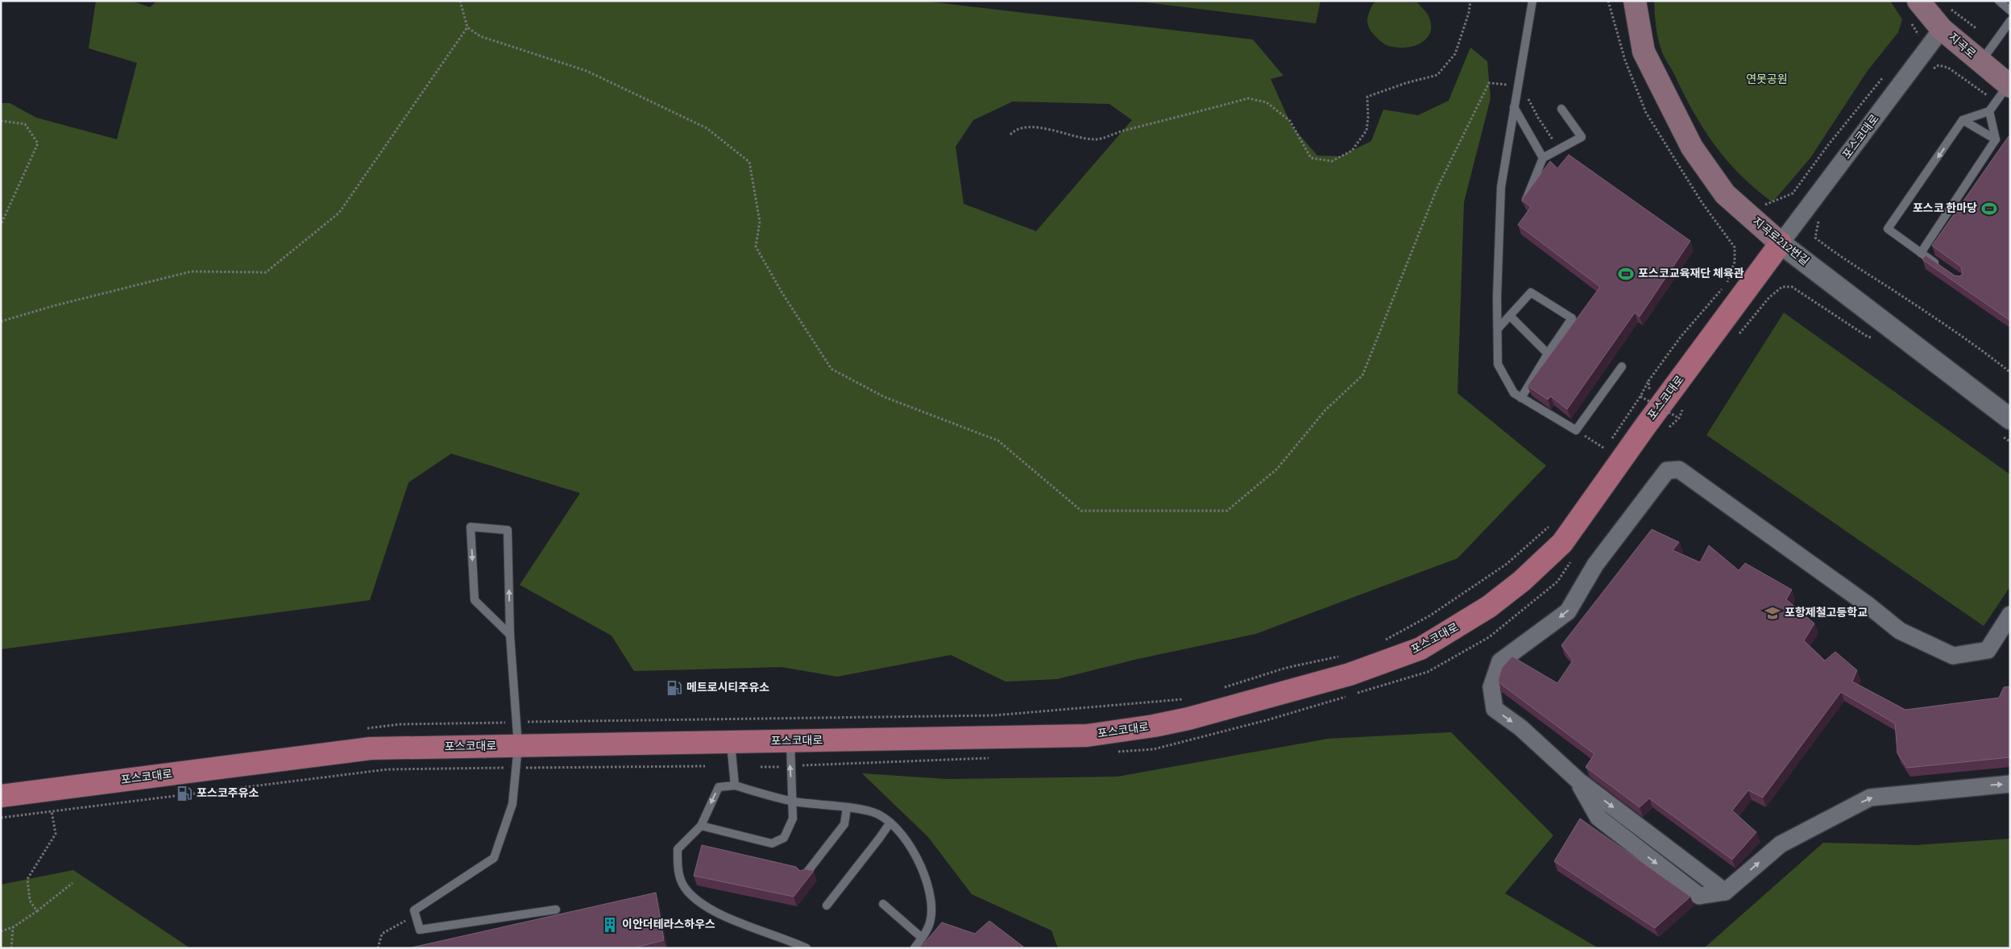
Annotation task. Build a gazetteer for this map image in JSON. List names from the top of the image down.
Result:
{
  "streets": {
    "main road": ["지곡로", "포스코대로", "지곡로212번길"]
  },
  "crossings": [
    ["지곡로", "포스코대로"],
    ["포스코대로", "지곡로212번길"]
  ],
  "parks": ["연못공원"],
  "places": {
    "sports": ["포스코 한마당", "포스코교육재단 체육관"],
    "school or university": ["포항제철고등학교"],
    "fuel station": ["메트로시티주유소", "포스코주유소"],
    "building": ["이안더테라스하우스"]
  }
}
